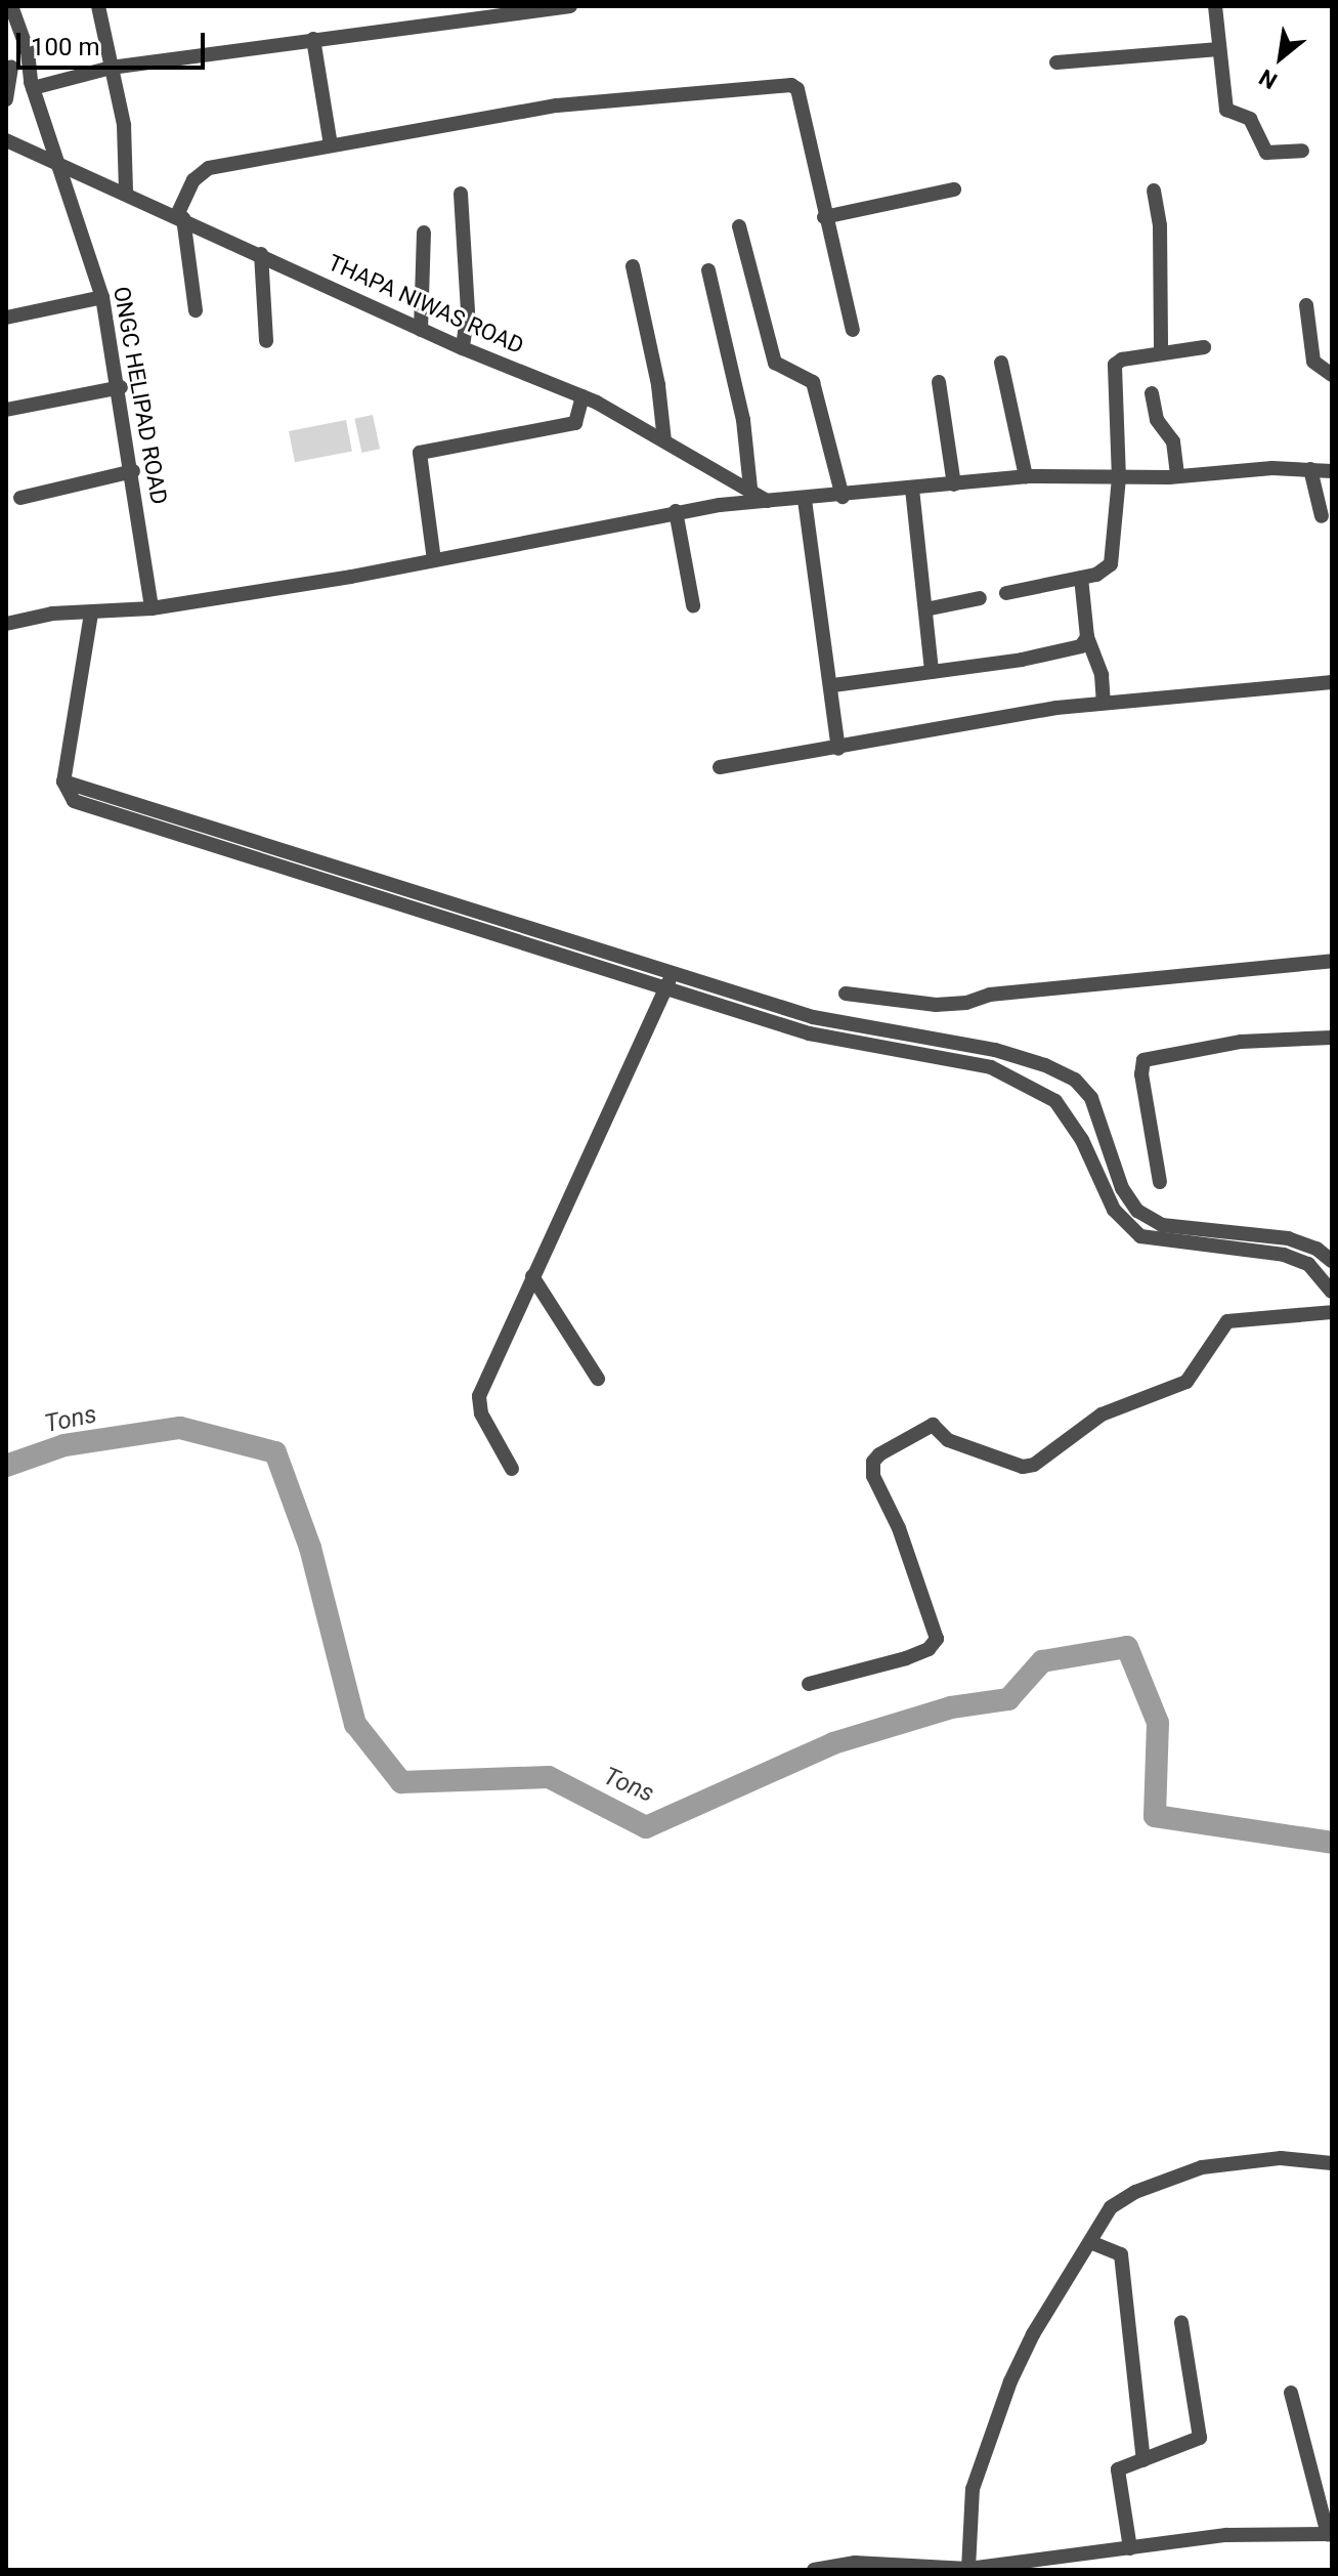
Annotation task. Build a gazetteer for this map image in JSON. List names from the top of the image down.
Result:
{
  "streets": {
    "street": ["THAPA NIWAS ROAD", "ONGC HELIPAD ROAD"]
  },
  "crossings": [
    ["THAPA NIWAS ROAD", "ONGC HELIPAD ROAD"]
  ],
  "water": ["Tons"],
  "scale_bar": "100 m",
  "north": "bottom left"
}
